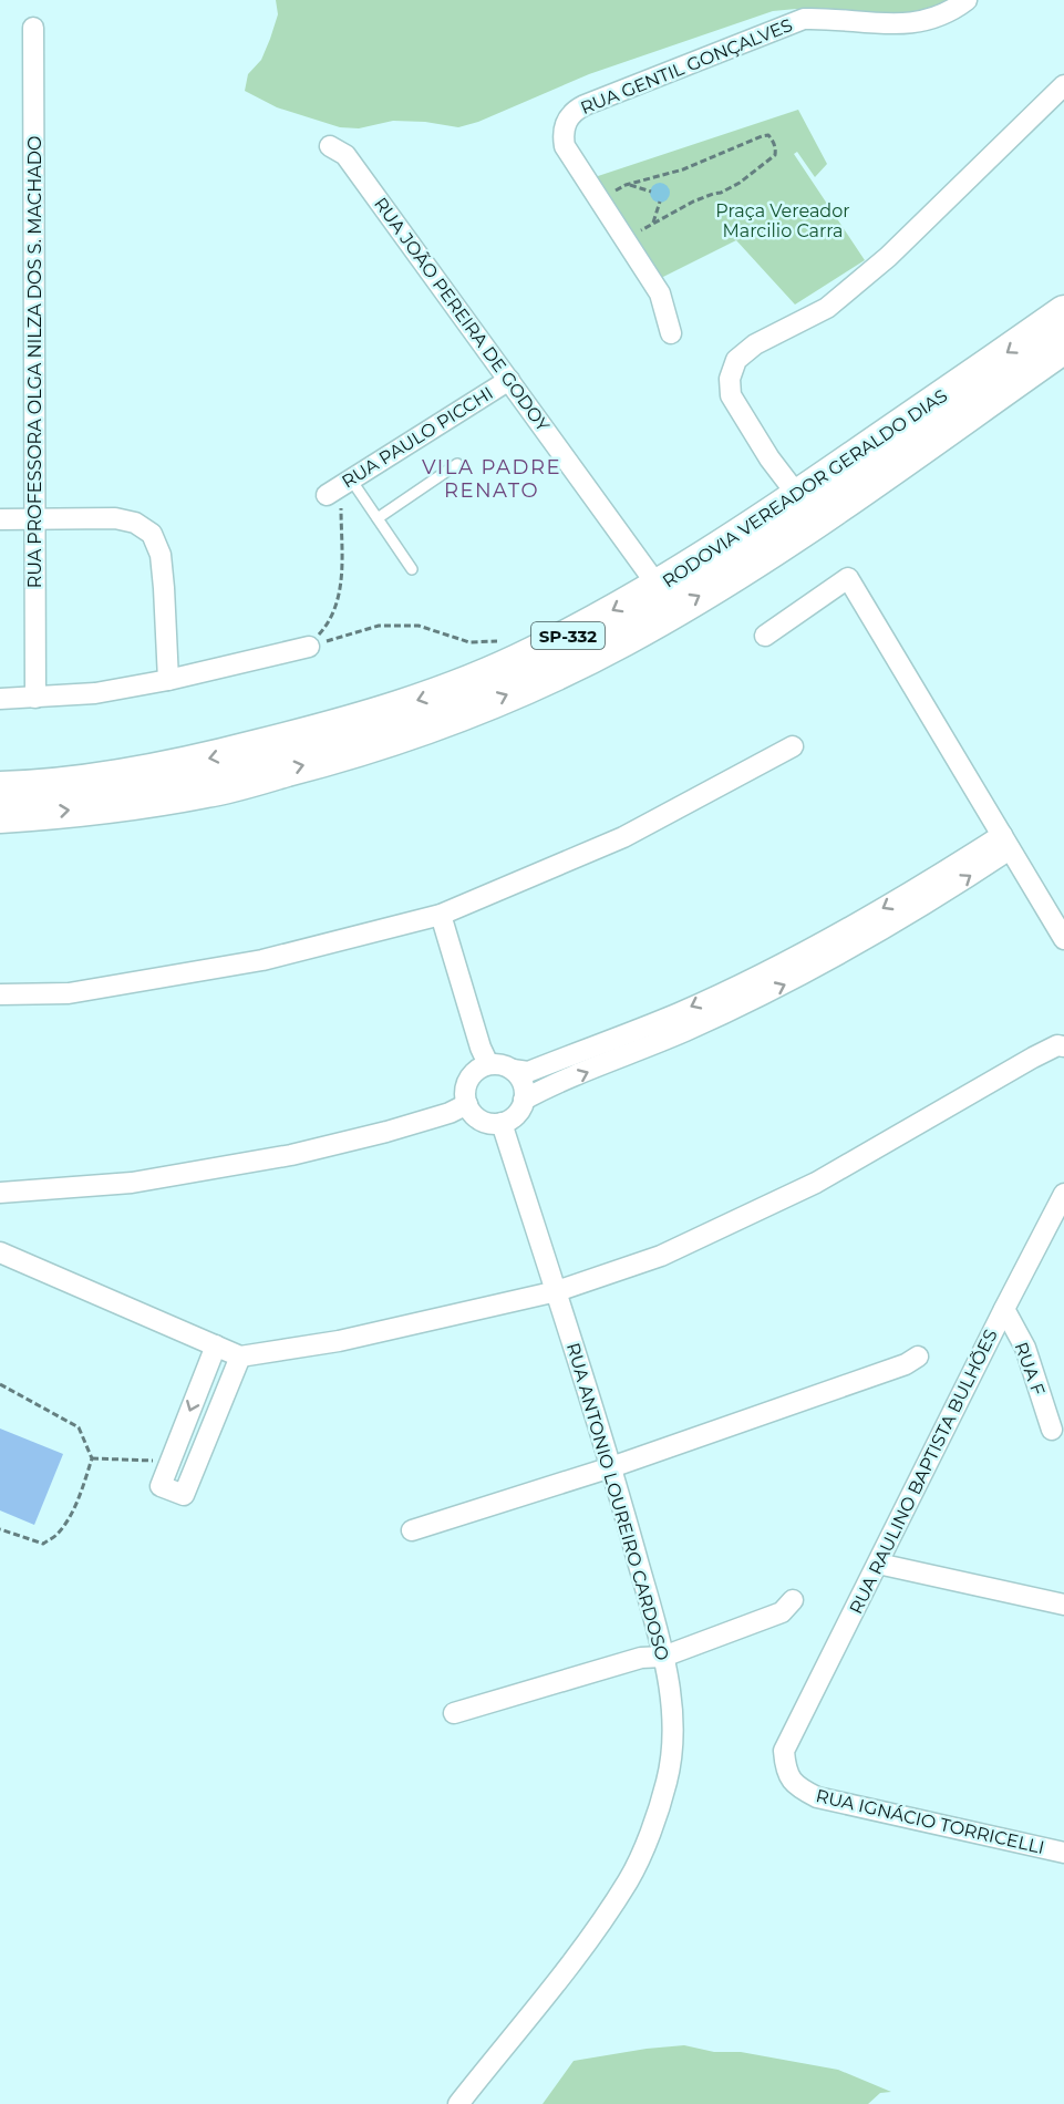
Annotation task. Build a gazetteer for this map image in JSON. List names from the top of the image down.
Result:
{
  "streets": {
    "main road": ["RODOVIA VEREADOR GERALDO DIAS", "SP-332"],
    "street": [
      "RUA GENTIL GONÇALVES",
      "RUA JOÃO PEREIRA DE GODOY",
      "RUA PROFESSORA OLGA NILZA DOS S. MACHADO",
      "RUA PAULO PICCHI",
      "RUA F",
      "RUA RAULINO BAPTISTA BULHÕES",
      "RUA ANTONIO LOUREIRO CARDOSO",
      "RUA IGNÁCIO TORRICELLI"
    ]
  },
  "crossings": [
    ["RUA JOÃO PEREIRA DE GODOY", "RUA PAULO PICCHI"],
    ["RUA JOÃO PEREIRA DE GODOY", "RODOVIA VEREADOR GERALDO DIAS"],
    ["RUA F", "RUA RAULINO BAPTISTA BULHÕES"],
    ["RUA RAULINO BAPTISTA BULHÕES", "RUA IGNÁCIO TORRICELLI"]
  ],
  "districts": ["VILA PADRE RENATO"],
  "parks": ["Praça Vereador Marcilio Carra"]
}
